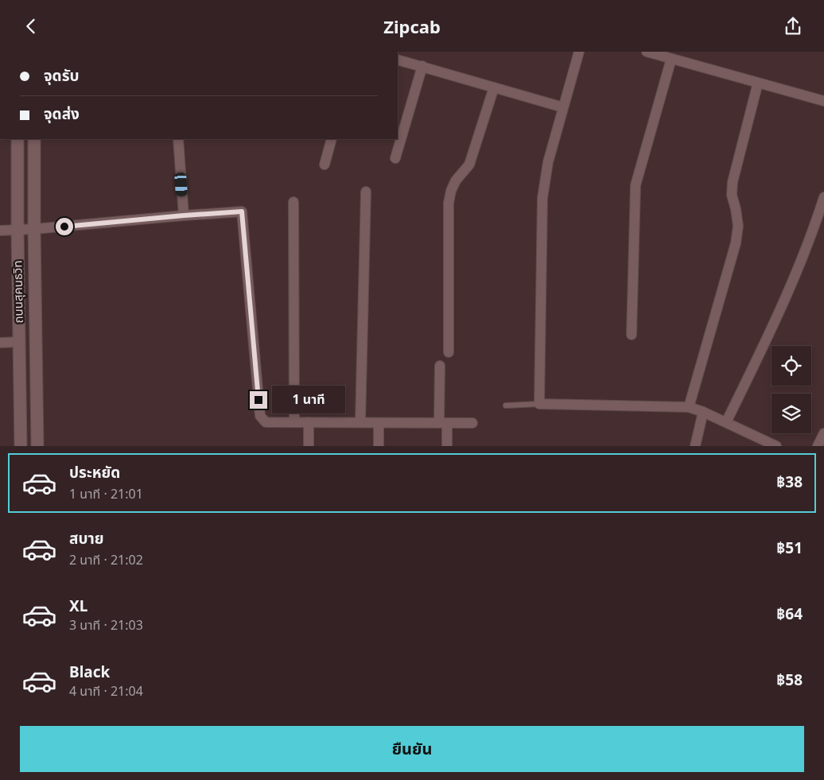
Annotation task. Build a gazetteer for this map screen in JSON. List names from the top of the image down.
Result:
{
  "streets": {
    "main road": ["ถนนสุคนธวิท"]
  },
  "page": {
    "header": "Zipcab",
    "banner": ["จุดรับ", "จุดส่ง"],
    "bubble": "1 นาที",
    "list": [
      {
        "name": "ประหยัด",
        "note": "1 นาที · 21:01",
        "value": "฿38"
      },
      {
        "name": "สบาย",
        "note": "2 นาที · 21:02",
        "value": "฿51"
      },
      {
        "name": "XL",
        "note": "3 นาที · 21:03",
        "value": "฿64"
      },
      {
        "name": "Black",
        "note": "4 นาที · 21:04",
        "value": "฿58"
      }
    ],
    "buttons": "ยืนยัน"
  }
}
